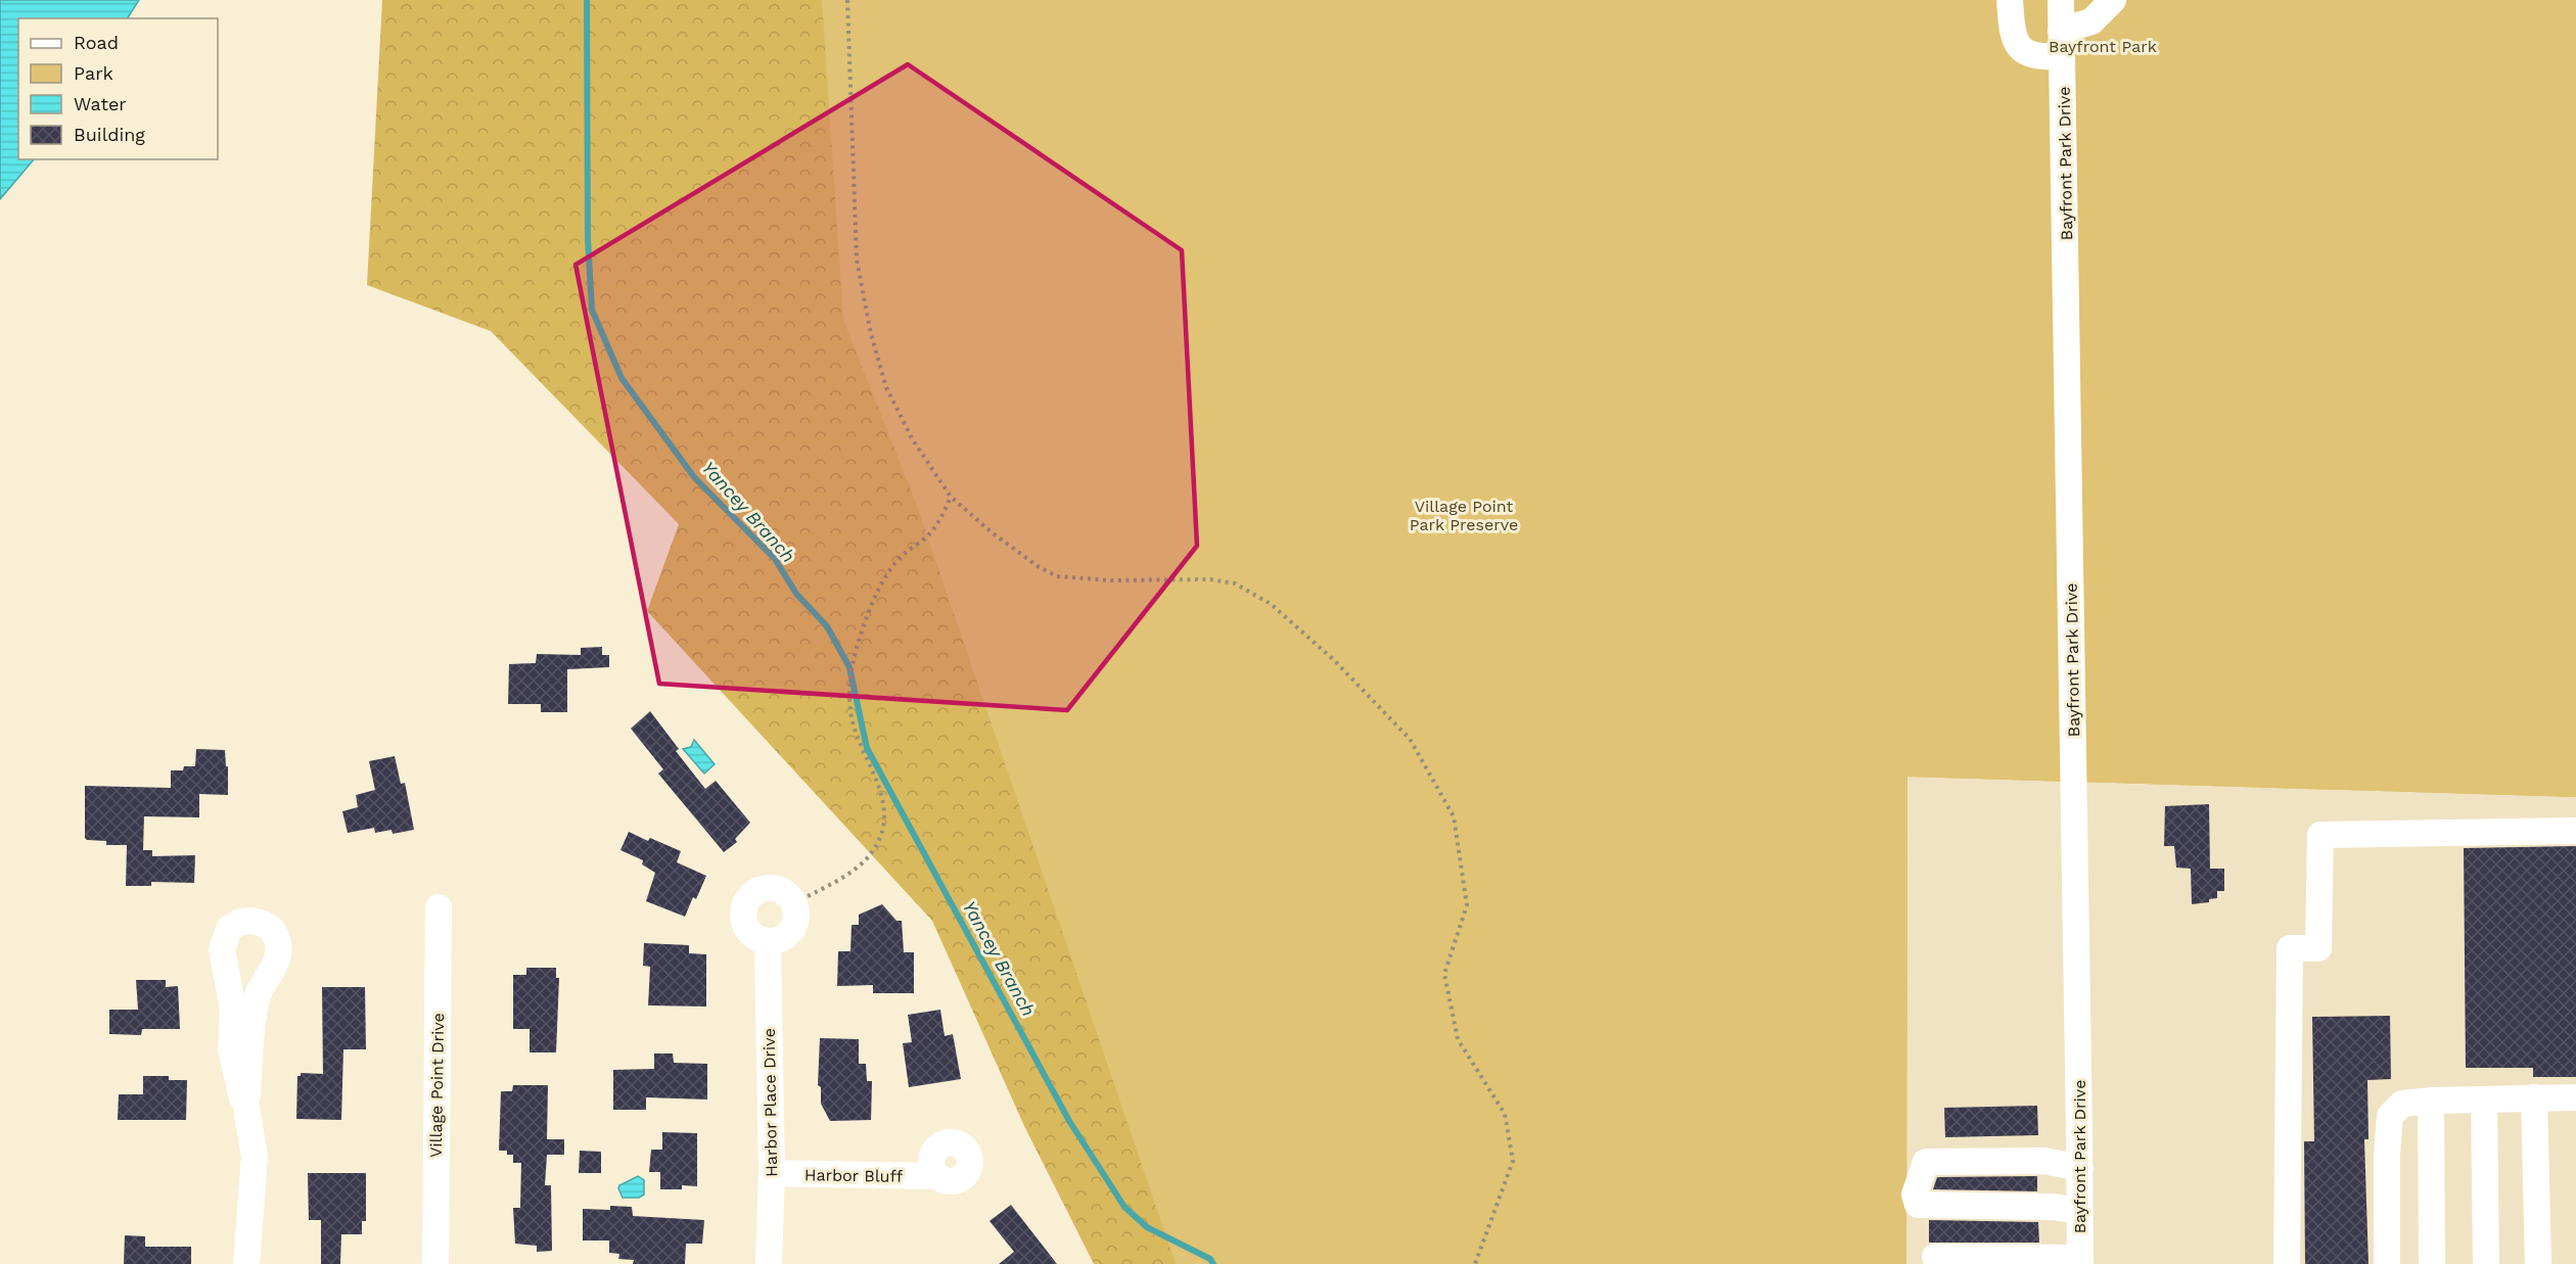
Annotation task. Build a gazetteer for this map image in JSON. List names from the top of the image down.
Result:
{
  "streets": {
    "street": [
      "Bayfront Park Drive",
      "Village Point Drive",
      "Harbor Place Drive",
      "Harbor Bluff"
    ]
  },
  "crossings": [
    ["Harbor Place Drive", "Harbor Bluff"]
  ],
  "water": ["Yancey Branch"],
  "parks": ["Bayfront Park", "Village Point Park Preserve"],
  "legend": [
    "Road",
    "Park",
    "Water",
    "Building"
  ]
}
